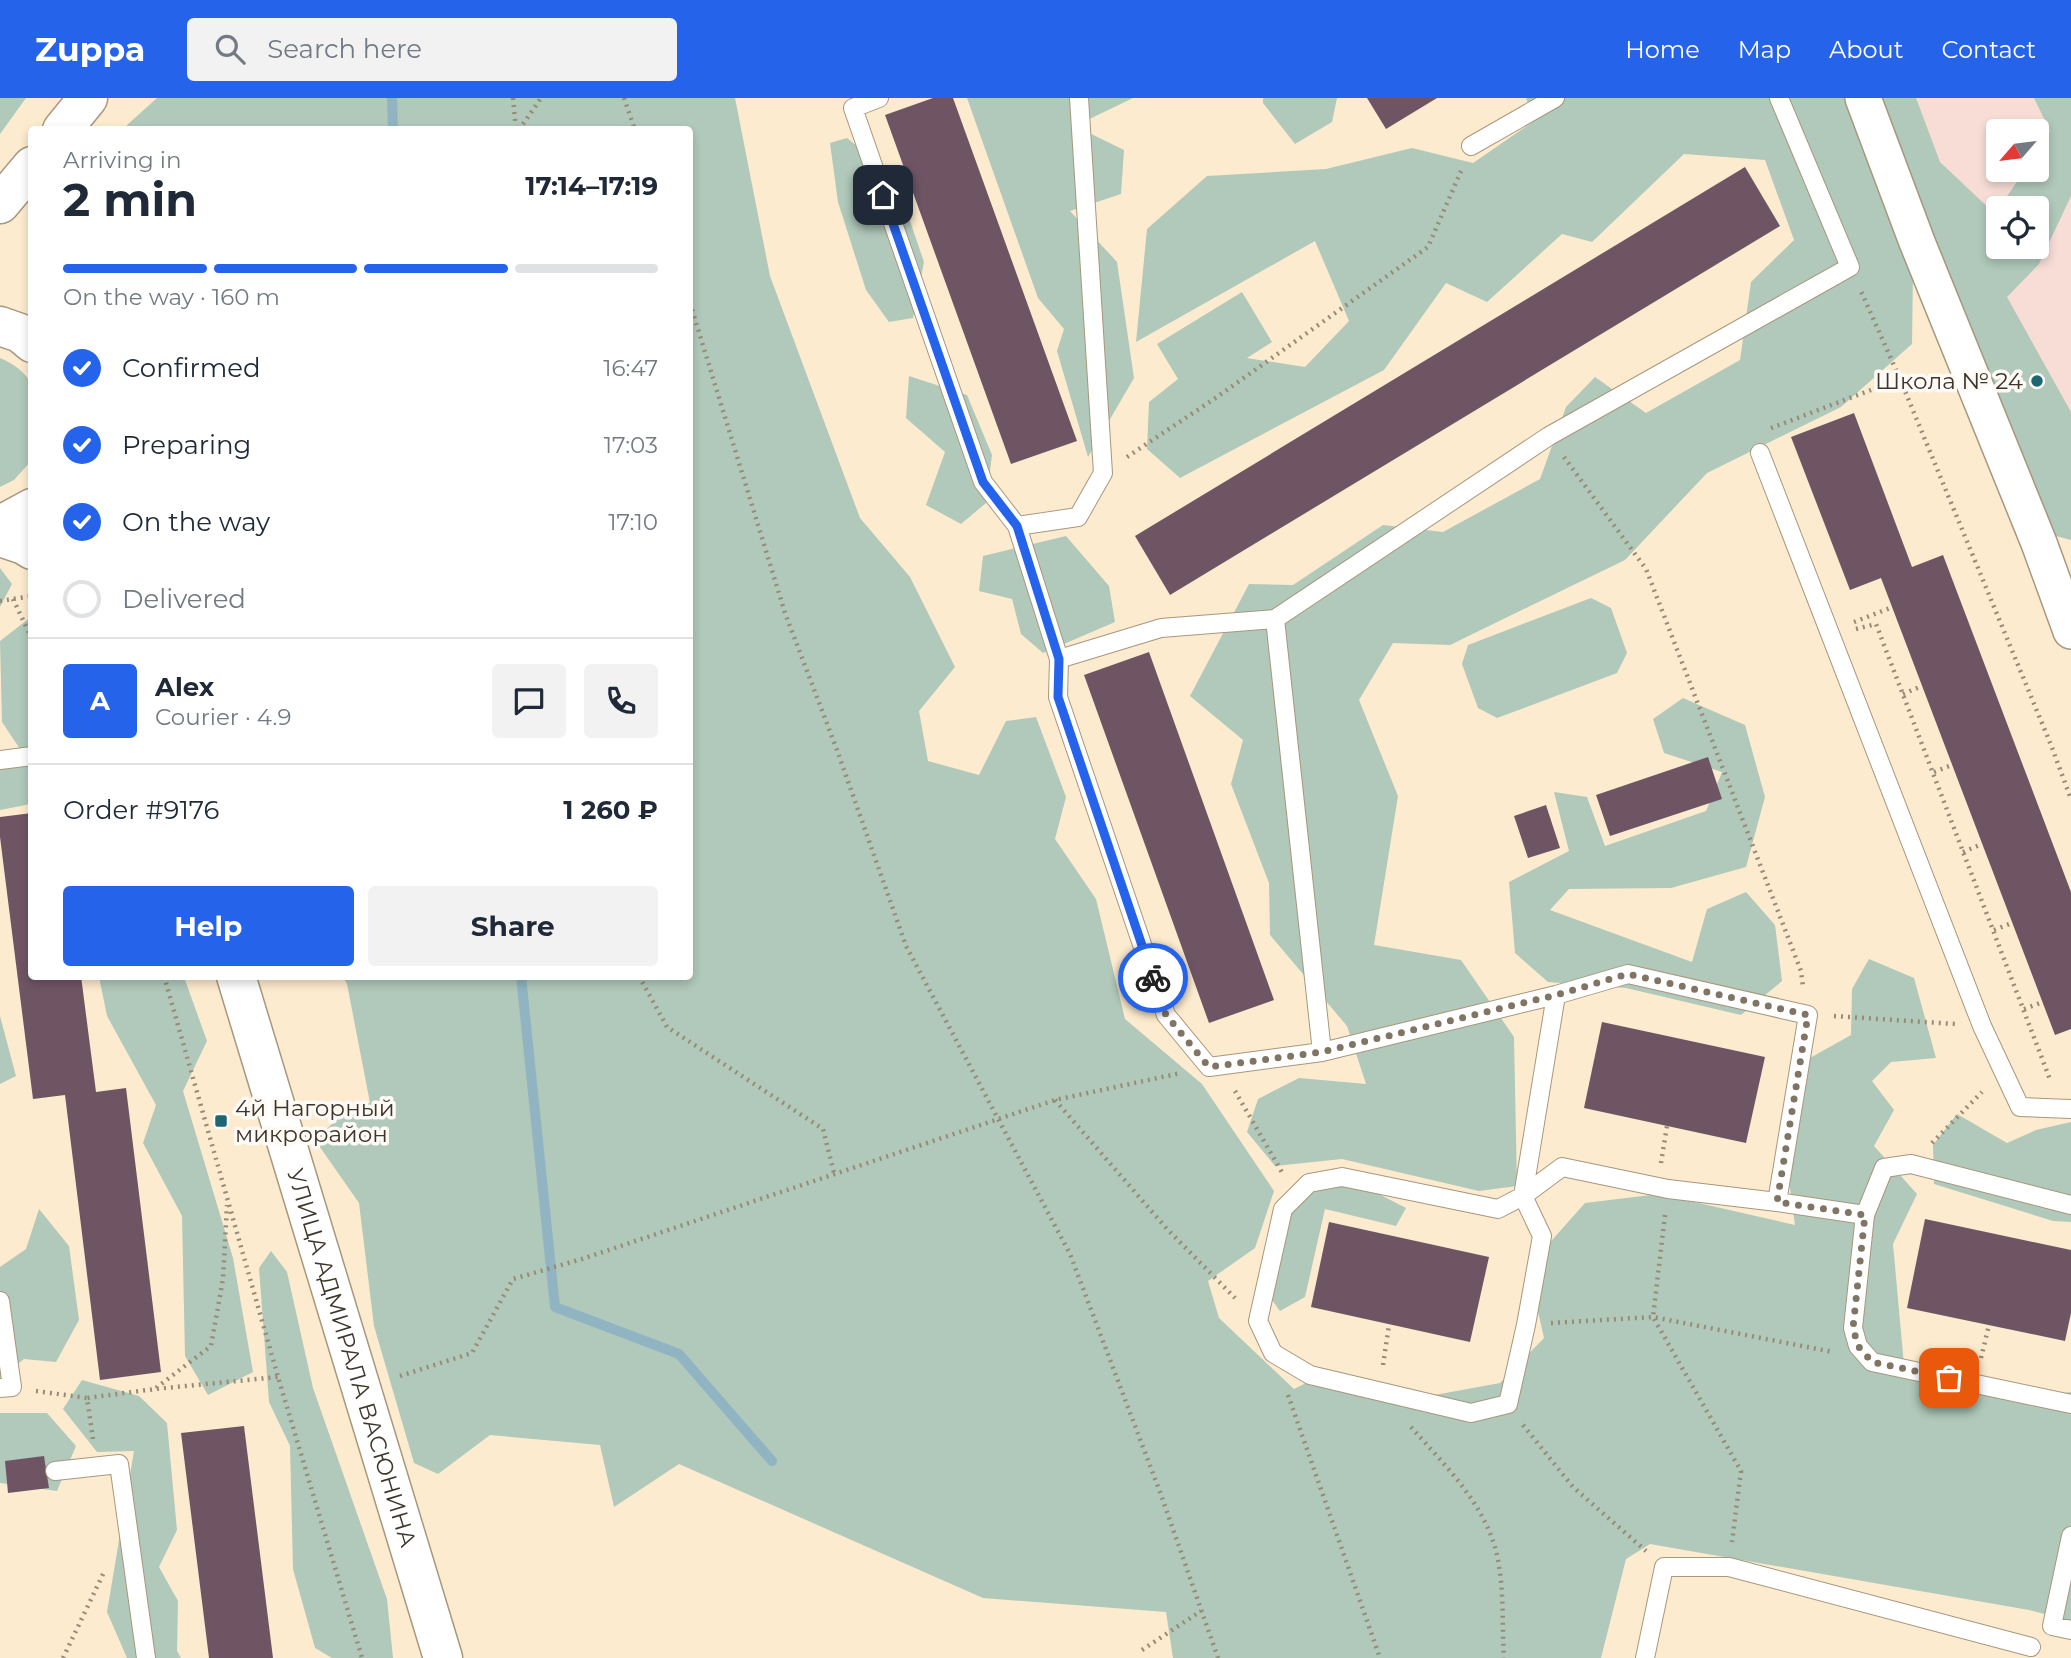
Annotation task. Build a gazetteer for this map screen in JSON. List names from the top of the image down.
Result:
{
  "streets": {
    "street": ["УЛИЦА АДМИРАЛА ВАСЮНИНА"]
  },
  "places": {
    "other": ["Школа № 24"],
    "transit": ["4й Нагорный микрорайон"]
  },
  "north": "bottom left",
  "page": {
    "header": "Zuppa",
    "search": "Search here",
    "nav": [
      "Home",
      "Map",
      "About",
      "Contact"
    ],
    "heading": ["2 min", "Arriving in", "17:14–17:19"],
    "panel": [
      "Alex",
      "Courier · 4.9",
      "Order #9176",
      "1 260 ₽"
    ],
    "bar": "On the way · 160 m",
    "list": [
      ["Confirmed", "16:47"],
      ["Preparing", "17:03"],
      ["On the way", "17:10"],
      "Delivered"
    ],
    "round": "A",
    "buttons": ["Help", "Share"]
  }
}
